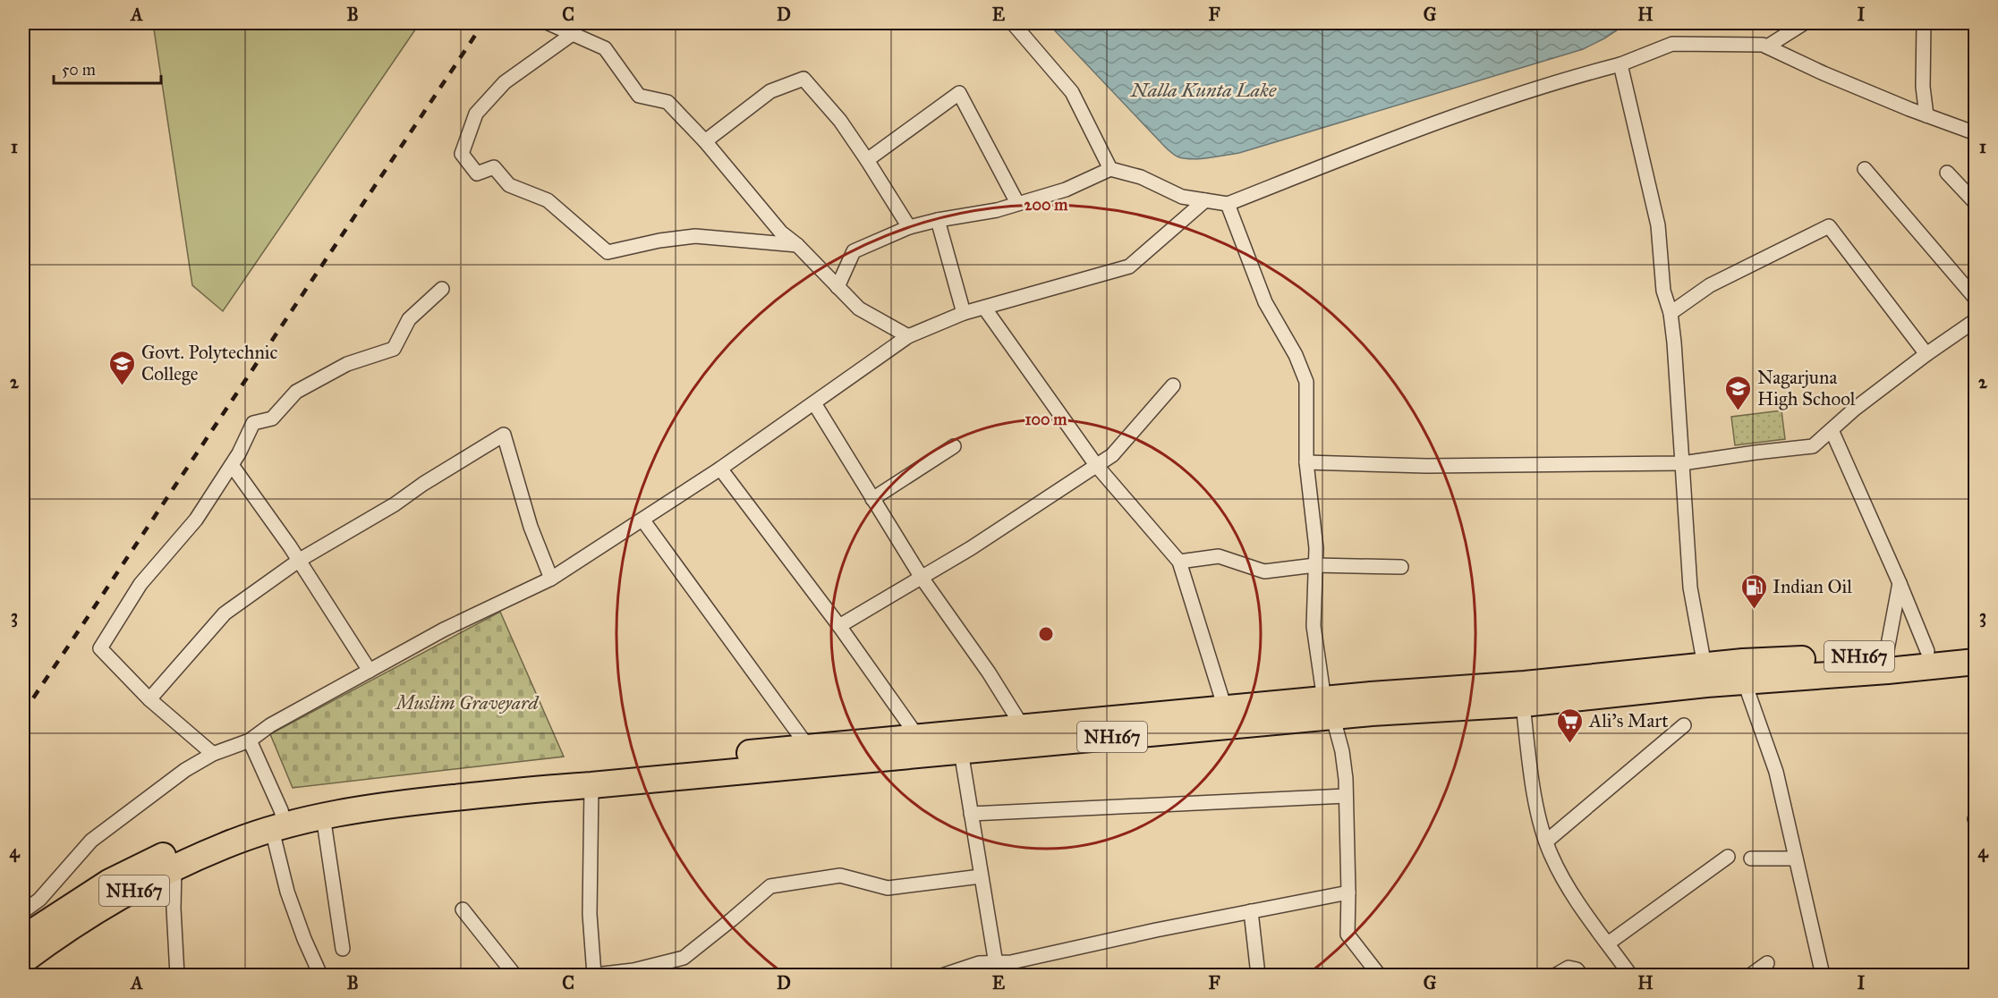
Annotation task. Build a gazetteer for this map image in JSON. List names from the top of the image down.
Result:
{
  "streets": {
    "highway": ["NH167"]
  },
  "water": ["Nalla Kunta Lake"],
  "parks": ["Muslim Graveyard"],
  "places": {
    "school or university": ["Govt. Polytechnic College", "Nagarjuna High School"],
    "fuel station": ["Indian Oil"],
    "supermarket": ["Ali’s Mart"]
  },
  "scale_bar": "50 m",
  "grid": {
    "columns": [
      "A",
      "B",
      "C",
      "D",
      "E",
      "F",
      "G",
      "H",
      "I"
    ],
    "rows": [
      "1",
      "2",
      "3",
      "4"
    ]
  },
  "rings": ["200 m", "100 m"]
}
